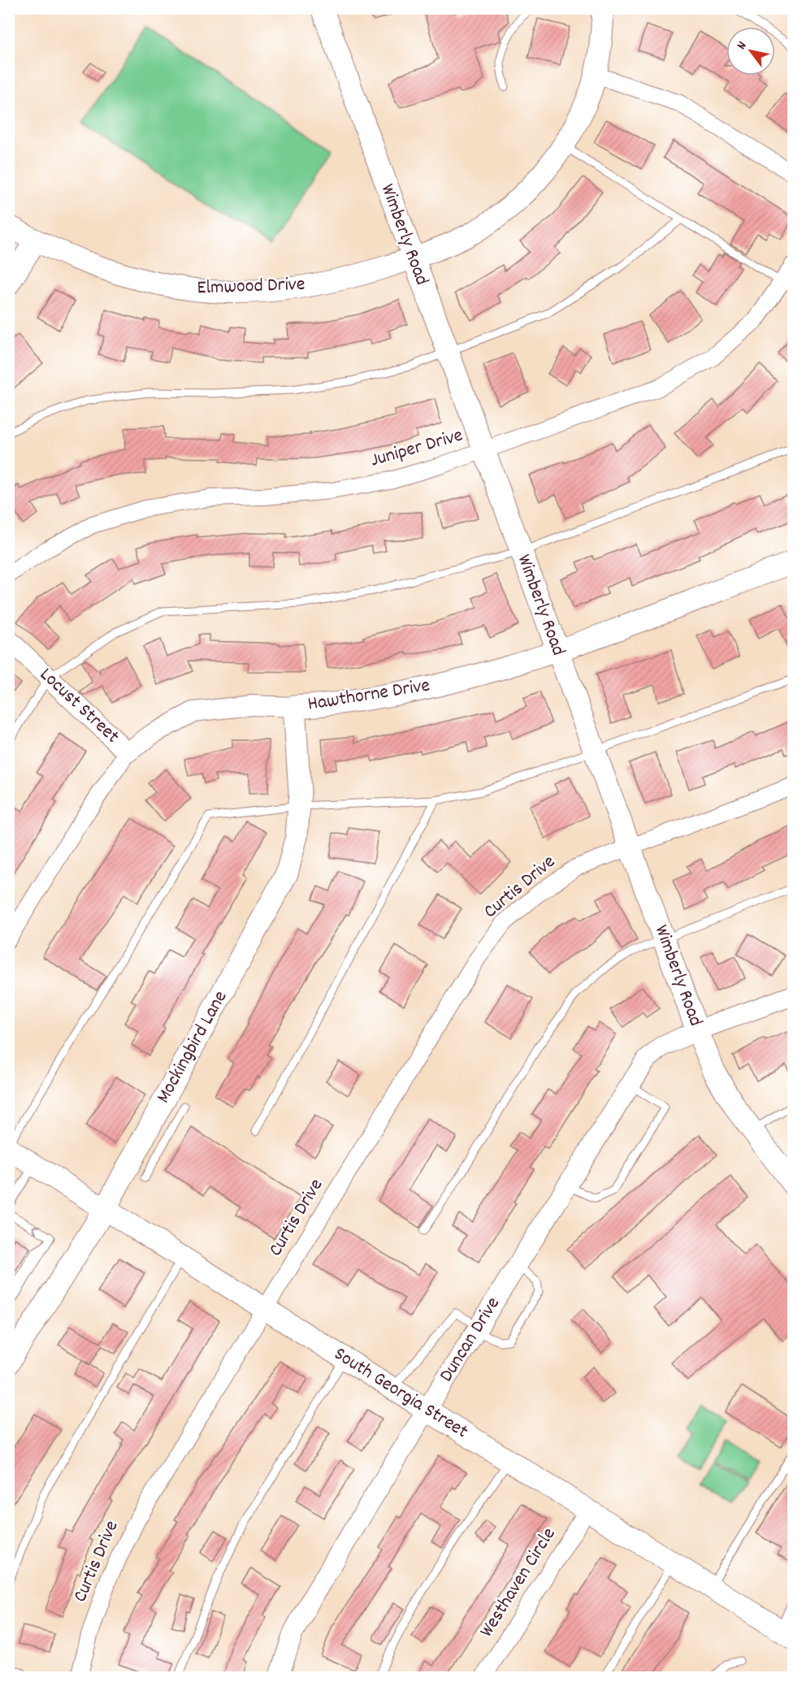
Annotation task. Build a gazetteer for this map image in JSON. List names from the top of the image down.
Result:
{
  "streets": {
    "main road": [
      "Wimberly Road",
      "Elmwood Drive",
      "Hawthorne Drive",
      "Mockingbird Lane",
      "South Georgia Street"
    ],
    "street": [
      "Juniper Drive",
      "Locust Street",
      "Curtis Drive",
      "Duncan Drive",
      "Westhaven Circle"
    ]
  },
  "crossings": [
    ["Wimberly Road", "Elmwood Drive"],
    ["Wimberly Road", "Juniper Drive"],
    ["Wimberly Road", "Hawthorne Drive"],
    ["Wimberly Road", "Curtis Drive"],
    ["Wimberly Road", "Duncan Drive"],
    ["Hawthorne Drive", "Locust Street"],
    ["Hawthorne Drive", "Mockingbird Lane"],
    ["Curtis Drive", "South Georgia Street"],
    ["Mockingbird Lane", "South Georgia Street"],
    ["Duncan Drive", "South Georgia Street"],
    ["South Georgia Street", "Westhaven Circle"]
  ],
  "north": "top left"
}
